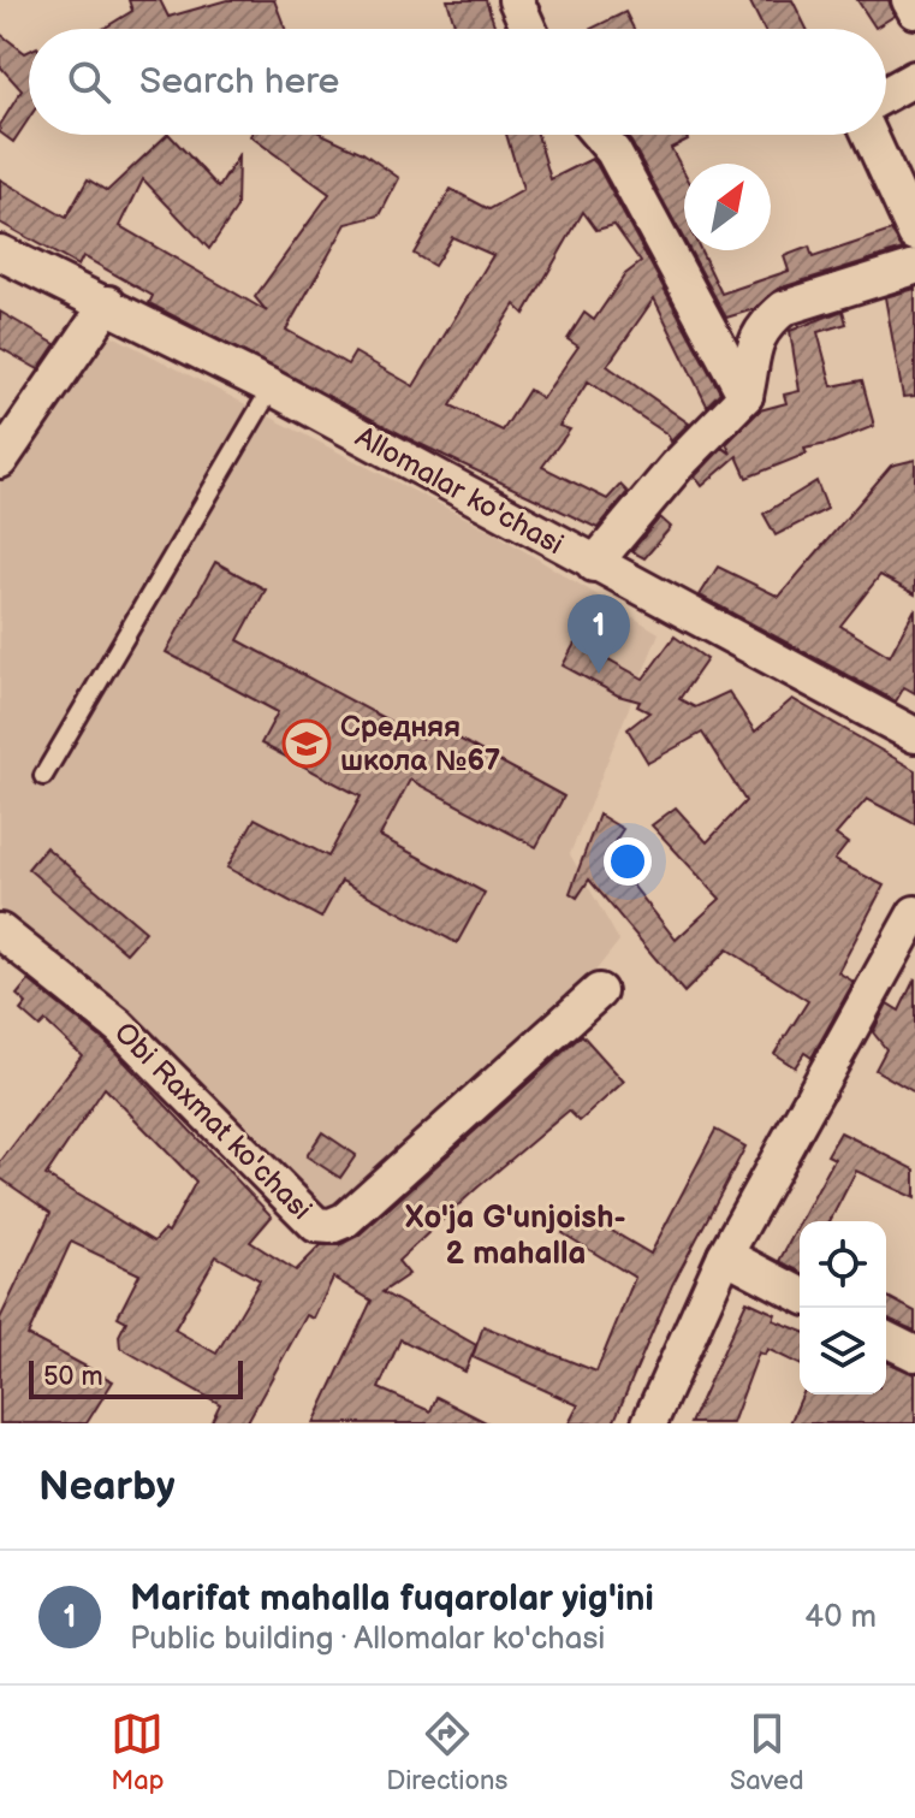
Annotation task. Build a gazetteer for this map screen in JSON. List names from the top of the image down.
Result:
{
  "streets": {
    "street": ["Allomalar ko'chasi", "Obi Raxmat ko'chasi"]
  },
  "districts": ["Xo'ja G'unjoish- 2 mahalla"],
  "places": {
    "school or university": ["Средняя школа №67"]
  },
  "scale_bar": "50 m",
  "north": "top right",
  "page": {
    "search": "Search here",
    "pins": "1",
    "scale": "50 m",
    "heading": "Nearby",
    "list": [
      {
        "mark": "1",
        "name": "Marifat mahalla fuqarolar yig'ini",
        "note": "Public building · Allomalar ko'chasi",
        "value": "40 m"
      }
    ],
    "nav": ["Map", "Directions", "Saved"]
  }
}
